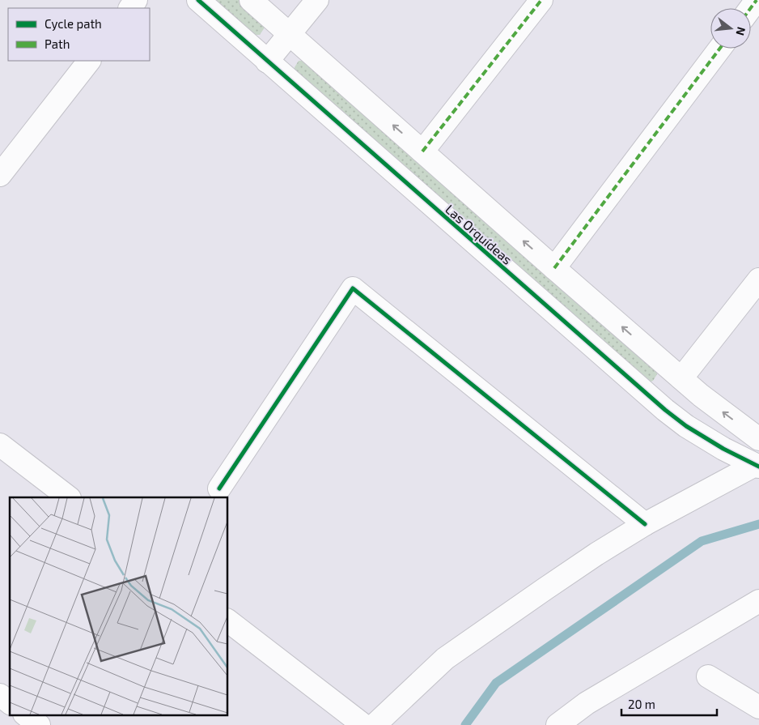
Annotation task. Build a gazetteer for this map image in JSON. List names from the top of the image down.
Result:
{
  "streets": {
    "street": ["Las Orquídeas"]
  },
  "legend": ["Cycle path", "Path"],
  "scale_bar": "20 m",
  "north": "right"
}
